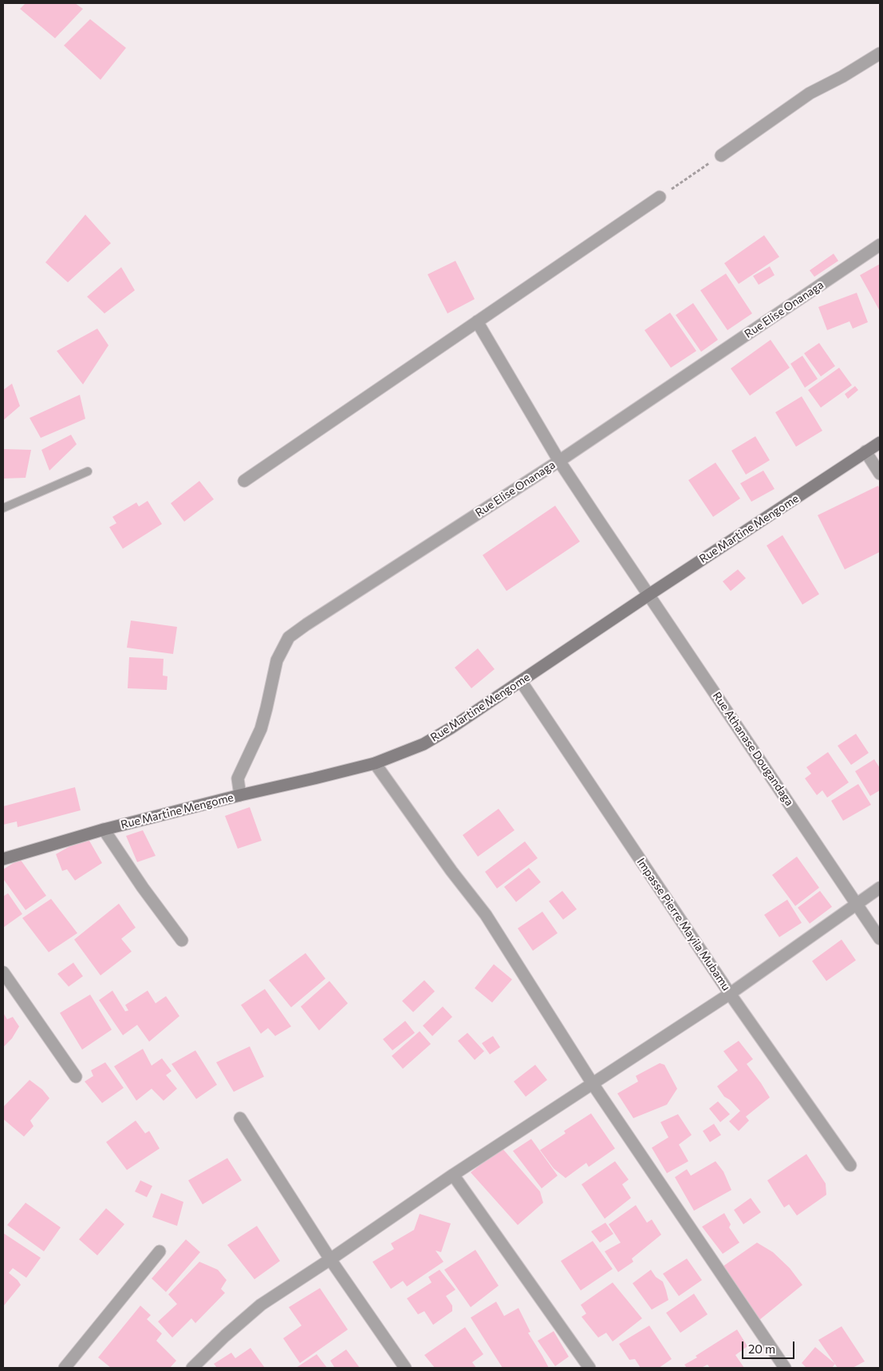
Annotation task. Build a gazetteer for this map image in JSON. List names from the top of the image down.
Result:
{
  "streets": {
    "street": [
      "Rue Elise Onanaga",
      "Rue Martine Mengome",
      "Rue Athanase Dougandaga",
      "Impasse Pierre Mayila Mubamu"
    ]
  },
  "crossings": [
    ["Rue Elise Onanaga", "Rue Martine Mengome"],
    ["Rue Elise Onanaga", "Rue Athanase Dougandaga"],
    ["Rue Martine Mengome", "Rue Athanase Dougandaga"],
    ["Rue Martine Mengome", "Impasse Pierre Mayila Mubamu"]
  ],
  "scale_bar": "20 m"
}
